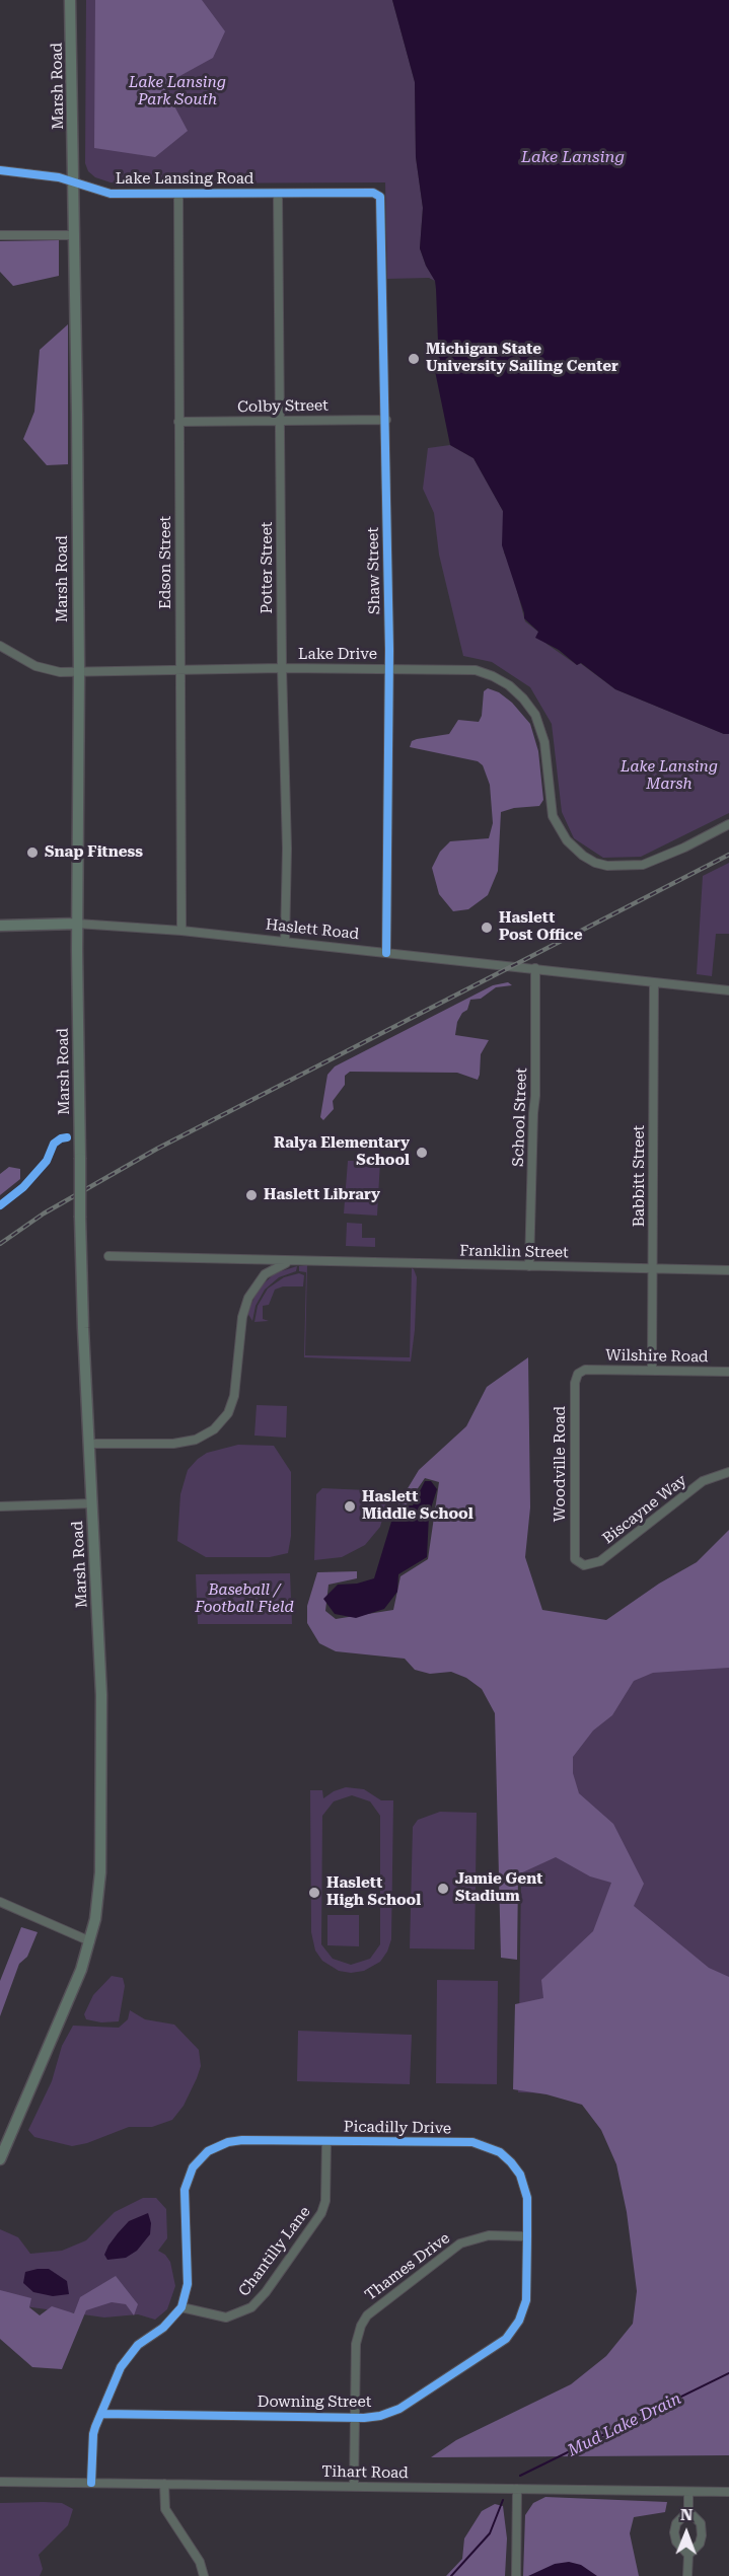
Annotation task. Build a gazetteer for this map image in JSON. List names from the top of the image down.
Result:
{
  "streets": {
    "main road": ["Marsh Road", "Haslett Road"],
    "street": [
      "Lake Lansing Road",
      "Colby Street",
      "Edson Street",
      "Potter Street",
      "Shaw Street",
      "Lake Drive",
      "School Street",
      "Babbitt Street",
      "Franklin Street",
      "Wilshire Road",
      "Woodville Road",
      "Biscayne Way",
      "Picadilly Drive",
      "Chantilly Lane",
      "Thames Drive",
      "Downing Street",
      "Tihart Road"
    ]
  },
  "crossings": [
    ["Marsh Road", "Lake Lansing Road"],
    ["Marsh Road", "Lake Drive"],
    ["Marsh Road", "Haslett Road"],
    ["Lake Lansing Road", "Edson Street"],
    ["Lake Lansing Road", "Potter Street"],
    ["Lake Lansing Road", "Shaw Street"],
    ["Colby Street", "Edson Street"],
    ["Colby Street", "Potter Street"],
    ["Colby Street", "Shaw Street"],
    ["Edson Street", "Lake Drive"],
    ["Edson Street", "Haslett Road"],
    ["Potter Street", "Lake Drive"],
    ["Potter Street", "Haslett Road"],
    ["Shaw Street", "Lake Drive"],
    ["Shaw Street", "Haslett Road"],
    ["Haslett Road", "School Street"],
    ["Haslett Road", "Babbitt Street"],
    ["School Street", "Franklin Street"],
    ["Babbitt Street", "Franklin Street"],
    ["Babbitt Street", "Wilshire Road"],
    ["Wilshire Road", "Woodville Road"],
    ["Woodville Road", "Biscayne Way"],
    ["Picadilly Drive", "Chantilly Lane"],
    ["Picadilly Drive", "Thames Drive"],
    ["Picadilly Drive", "Downing Street"],
    ["Thames Drive", "Downing Street"],
    ["Thames Drive", "Tihart Road"]
  ],
  "water": ["Lake Lansing", "Mud Lake Drain"],
  "parks": ["Lake Lansing Park South", "Lake Lansing Marsh", "Baseball / Football Field"],
  "places": [
    "Michigan State University Sailing Center",
    "Snap Fitness",
    "Haslett Post Office",
    "Ralya Elementary School",
    "Haslett Library",
    "Haslett Middle School",
    "Jamie Gent Stadium",
    "Haslett High School"
  ],
  "north": "top"
}
